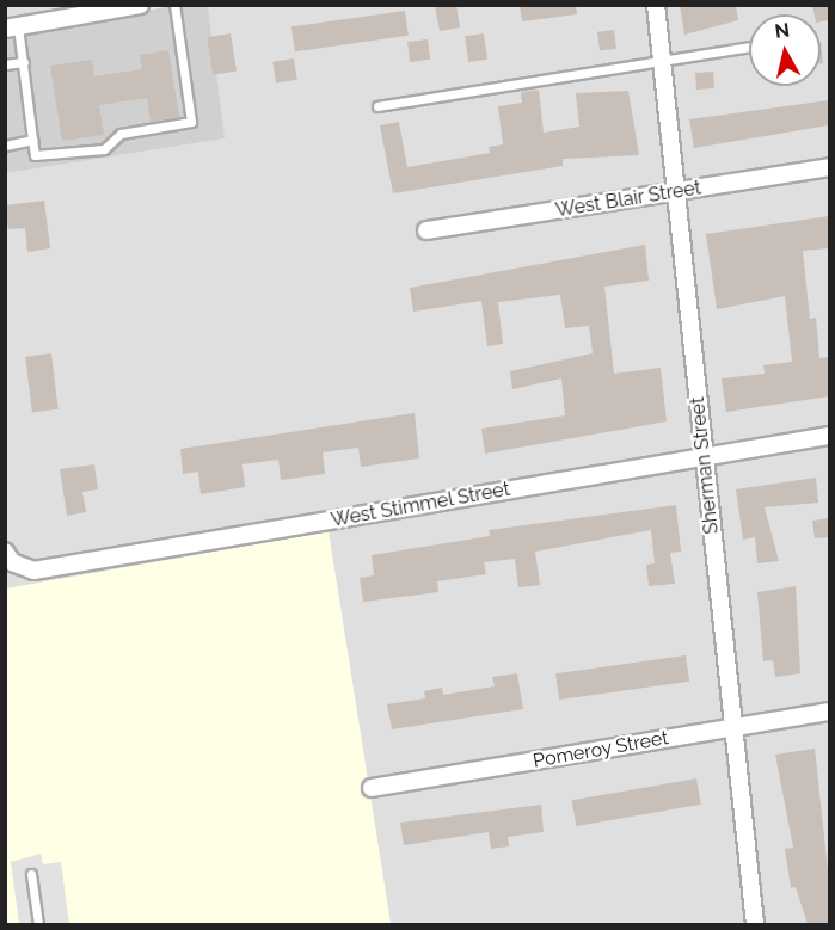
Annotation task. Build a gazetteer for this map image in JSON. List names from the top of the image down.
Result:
{
  "streets": {
    "street": [
      "West Blair Street",
      "Sherman Street",
      "West Stimmel Street",
      "Pomeroy Street"
    ]
  },
  "crossings": [
    ["West Blair Street", "Sherman Street"],
    ["Sherman Street", "West Stimmel Street"],
    ["Sherman Street", "Pomeroy Street"]
  ],
  "north": "top"
}
